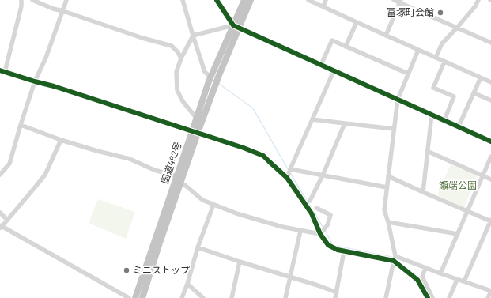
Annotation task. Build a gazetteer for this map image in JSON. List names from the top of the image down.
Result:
{
  "streets": {
    "highway": ["国道462号"]
  },
  "parks": ["瀬端公園"],
  "places": ["富塚町会館", "ミニストップ"]
}
